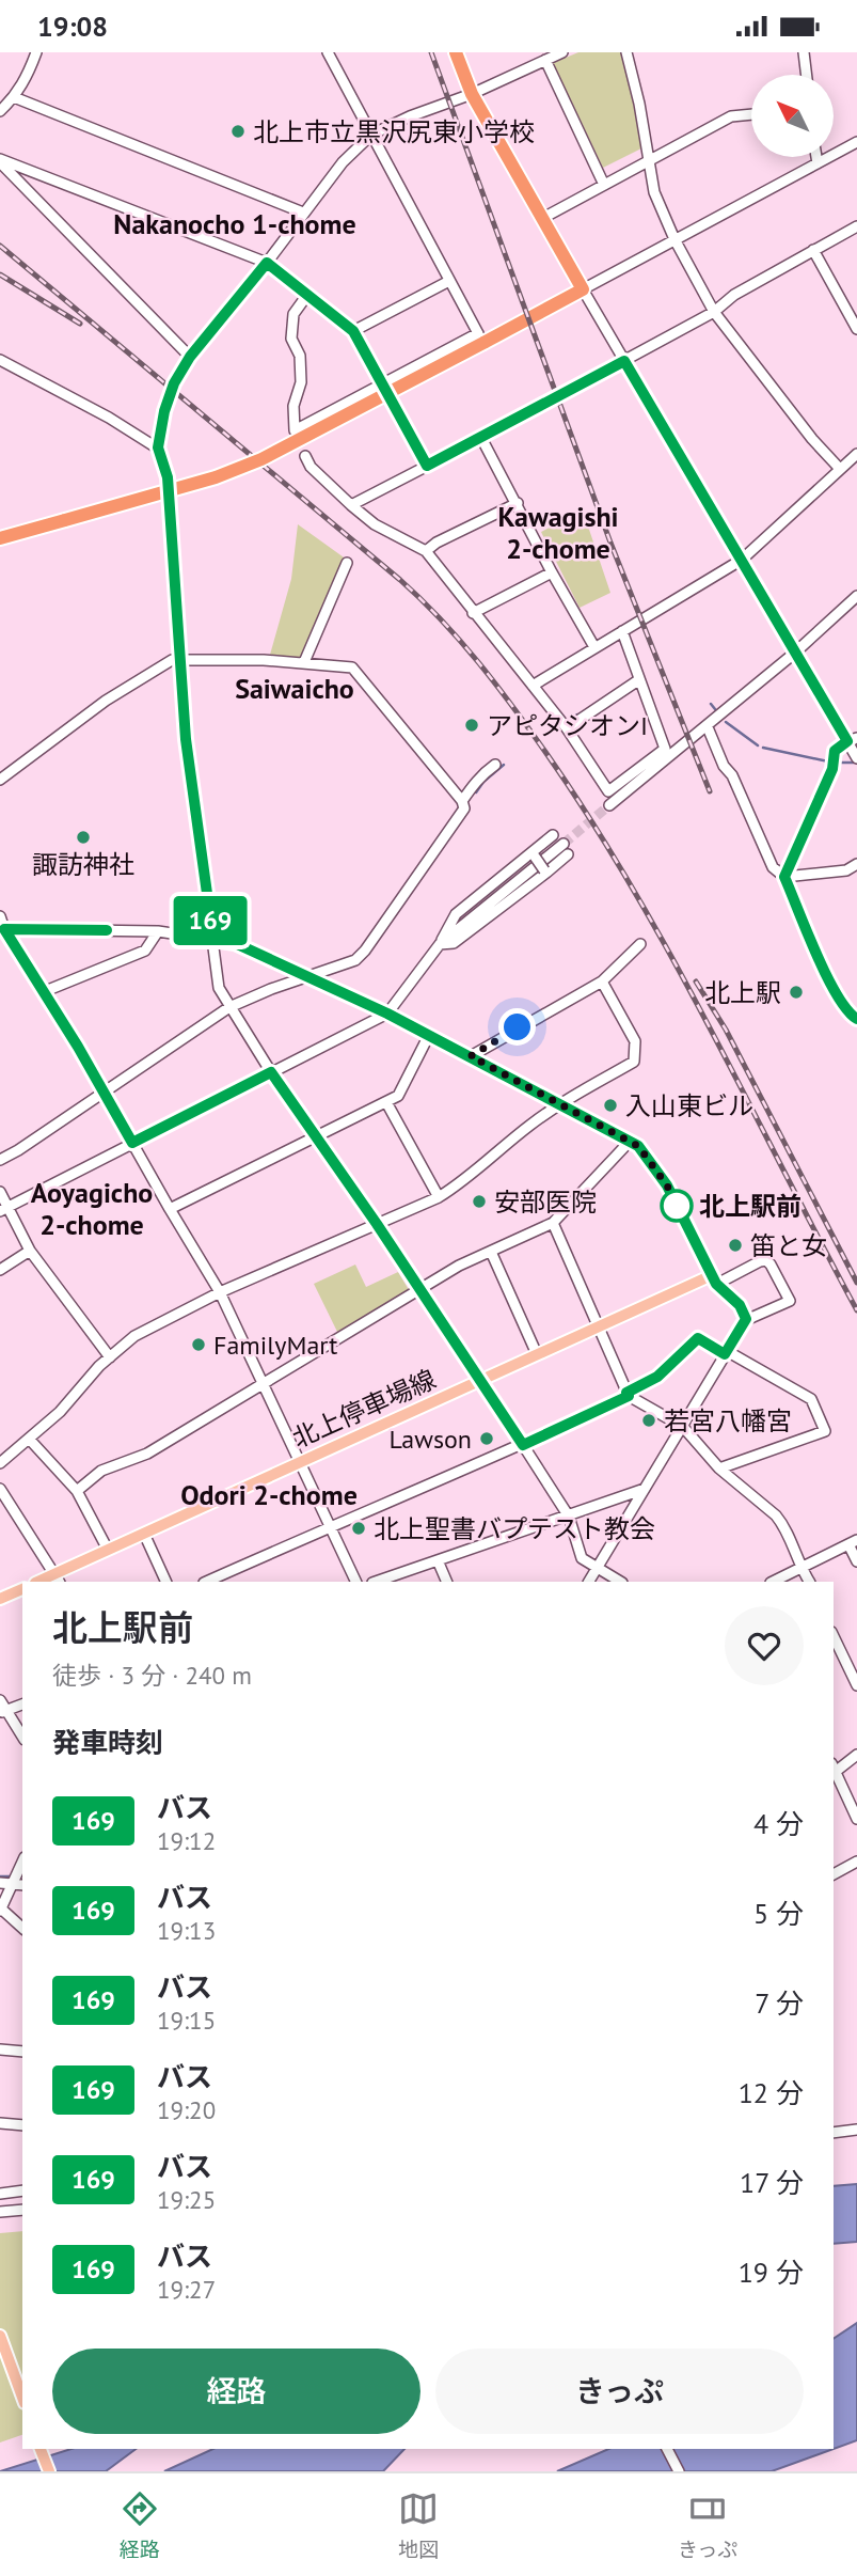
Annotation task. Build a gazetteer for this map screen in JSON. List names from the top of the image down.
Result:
{
  "streets": {
    "main road": ["北上停車場線"]
  },
  "districts": [
    "Nakanocho 1-chome",
    "Kawagishi 2-chome",
    "Saiwaicho",
    "Aoyagicho 2-chome",
    "Odori 2-chome"
  ],
  "places": [
    "北上市立黒沢尻東小学校",
    "アピタシオンI",
    "諏訪神社",
    "北上駅",
    "入山東ビル",
    "安部医院",
    "北上駅前",
    "笛と女",
    "FamilyMart",
    "若宮八幡宮",
    "Lawson",
    "北上聖書バプテスト教会"
  ],
  "lines": ["bus line 169"],
  "north": "top left",
  "page": {
    "status": "19:08",
    "on_map": "169",
    "heading": [
      ["北上駅前", "徒歩 · 3 分 · 240 m"],
      "発車時刻"
    ],
    "list": [
      {
        "mark": "169",
        "name": "バス",
        "note": "19:12",
        "value": "4 分"
      },
      {
        "mark": "169",
        "name": "バス",
        "note": "19:13",
        "value": "5 分"
      },
      {
        "mark": "169",
        "name": "バス",
        "note": "19:15",
        "value": "7 分"
      },
      {
        "mark": "169",
        "name": "バス",
        "note": "19:20",
        "value": "12 分"
      },
      {
        "mark": "169",
        "name": "バス",
        "note": "19:25",
        "value": "17 分"
      },
      {
        "mark": "169",
        "name": "バス",
        "note": "19:27",
        "value": "19 分"
      }
    ],
    "buttons": ["経路", "きっぷ"],
    "tabs": ["経路", "地図", "きっぷ"]
  }
}
